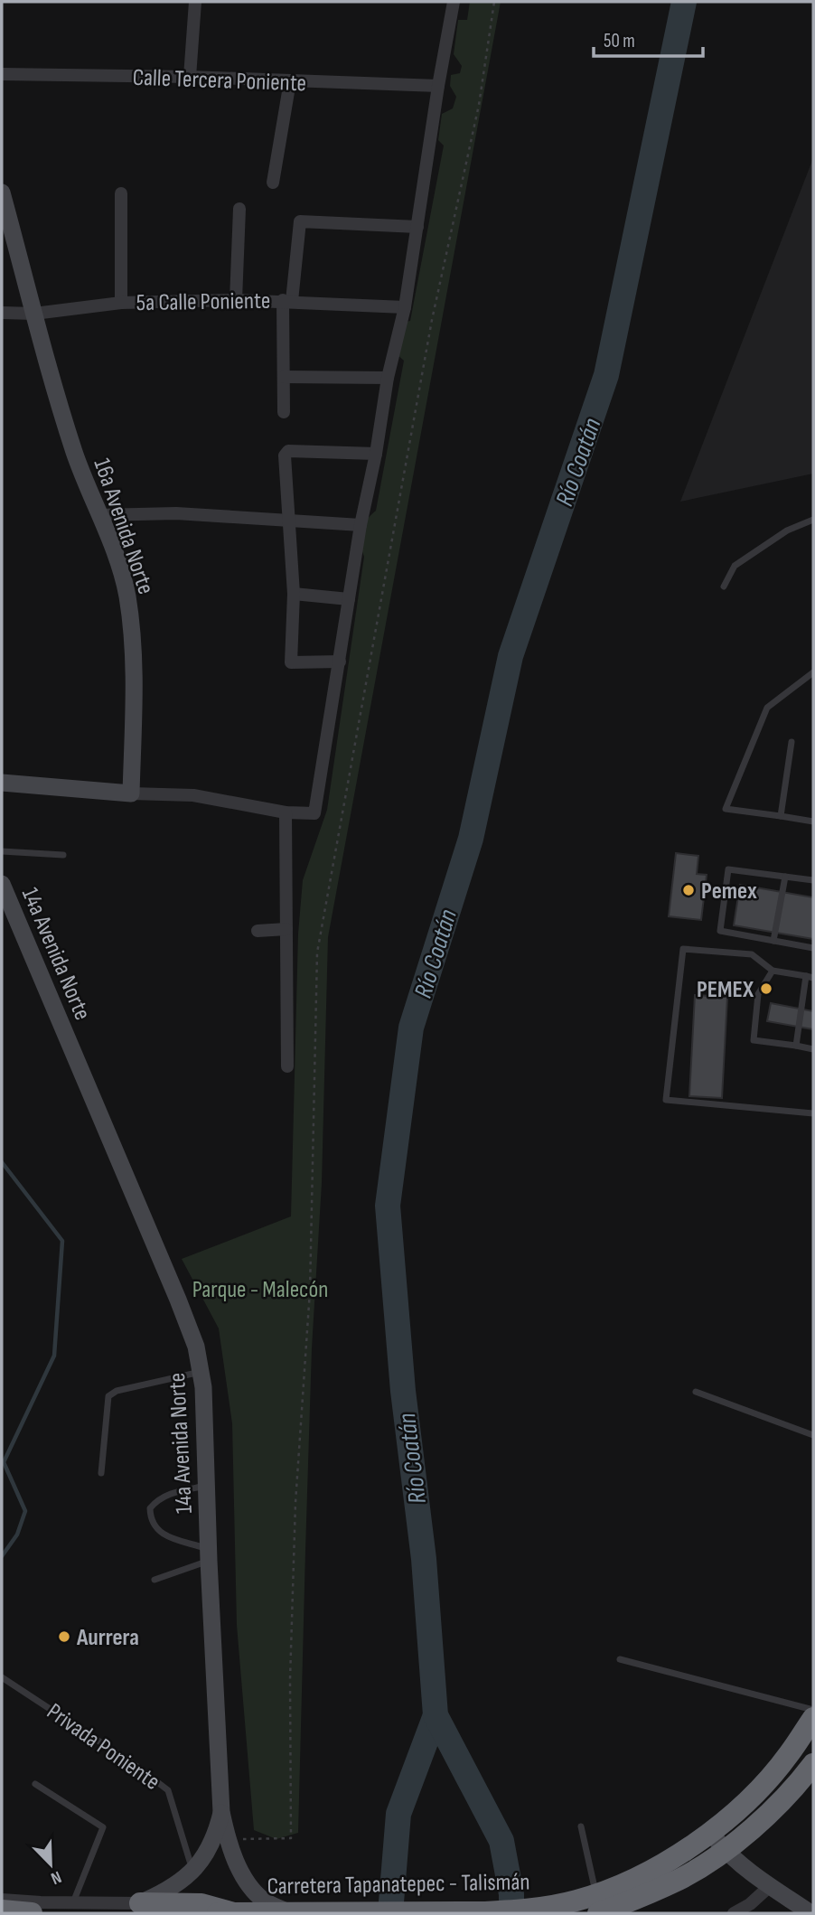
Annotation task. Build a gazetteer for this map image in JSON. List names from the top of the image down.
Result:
{
  "streets": {
    "highway": ["Carretera Tapanatepec - Talismán"],
    "main road": ["16a Avenida Norte", "14a Avenida Norte"],
    "street": ["Calle Tercera Poniente", "5a Calle Poniente"],
    "lane": ["Privada Poniente"]
  },
  "crossings": [
    ["5a Calle Poniente", "16a Avenida Norte"]
  ],
  "water": ["Río Coatán"],
  "parks": ["Parque - Malecón"],
  "places": ["Pemex", "PEMEX", "Aurrera"],
  "scale_bar": "50 m",
  "north": "bottom right"
}
